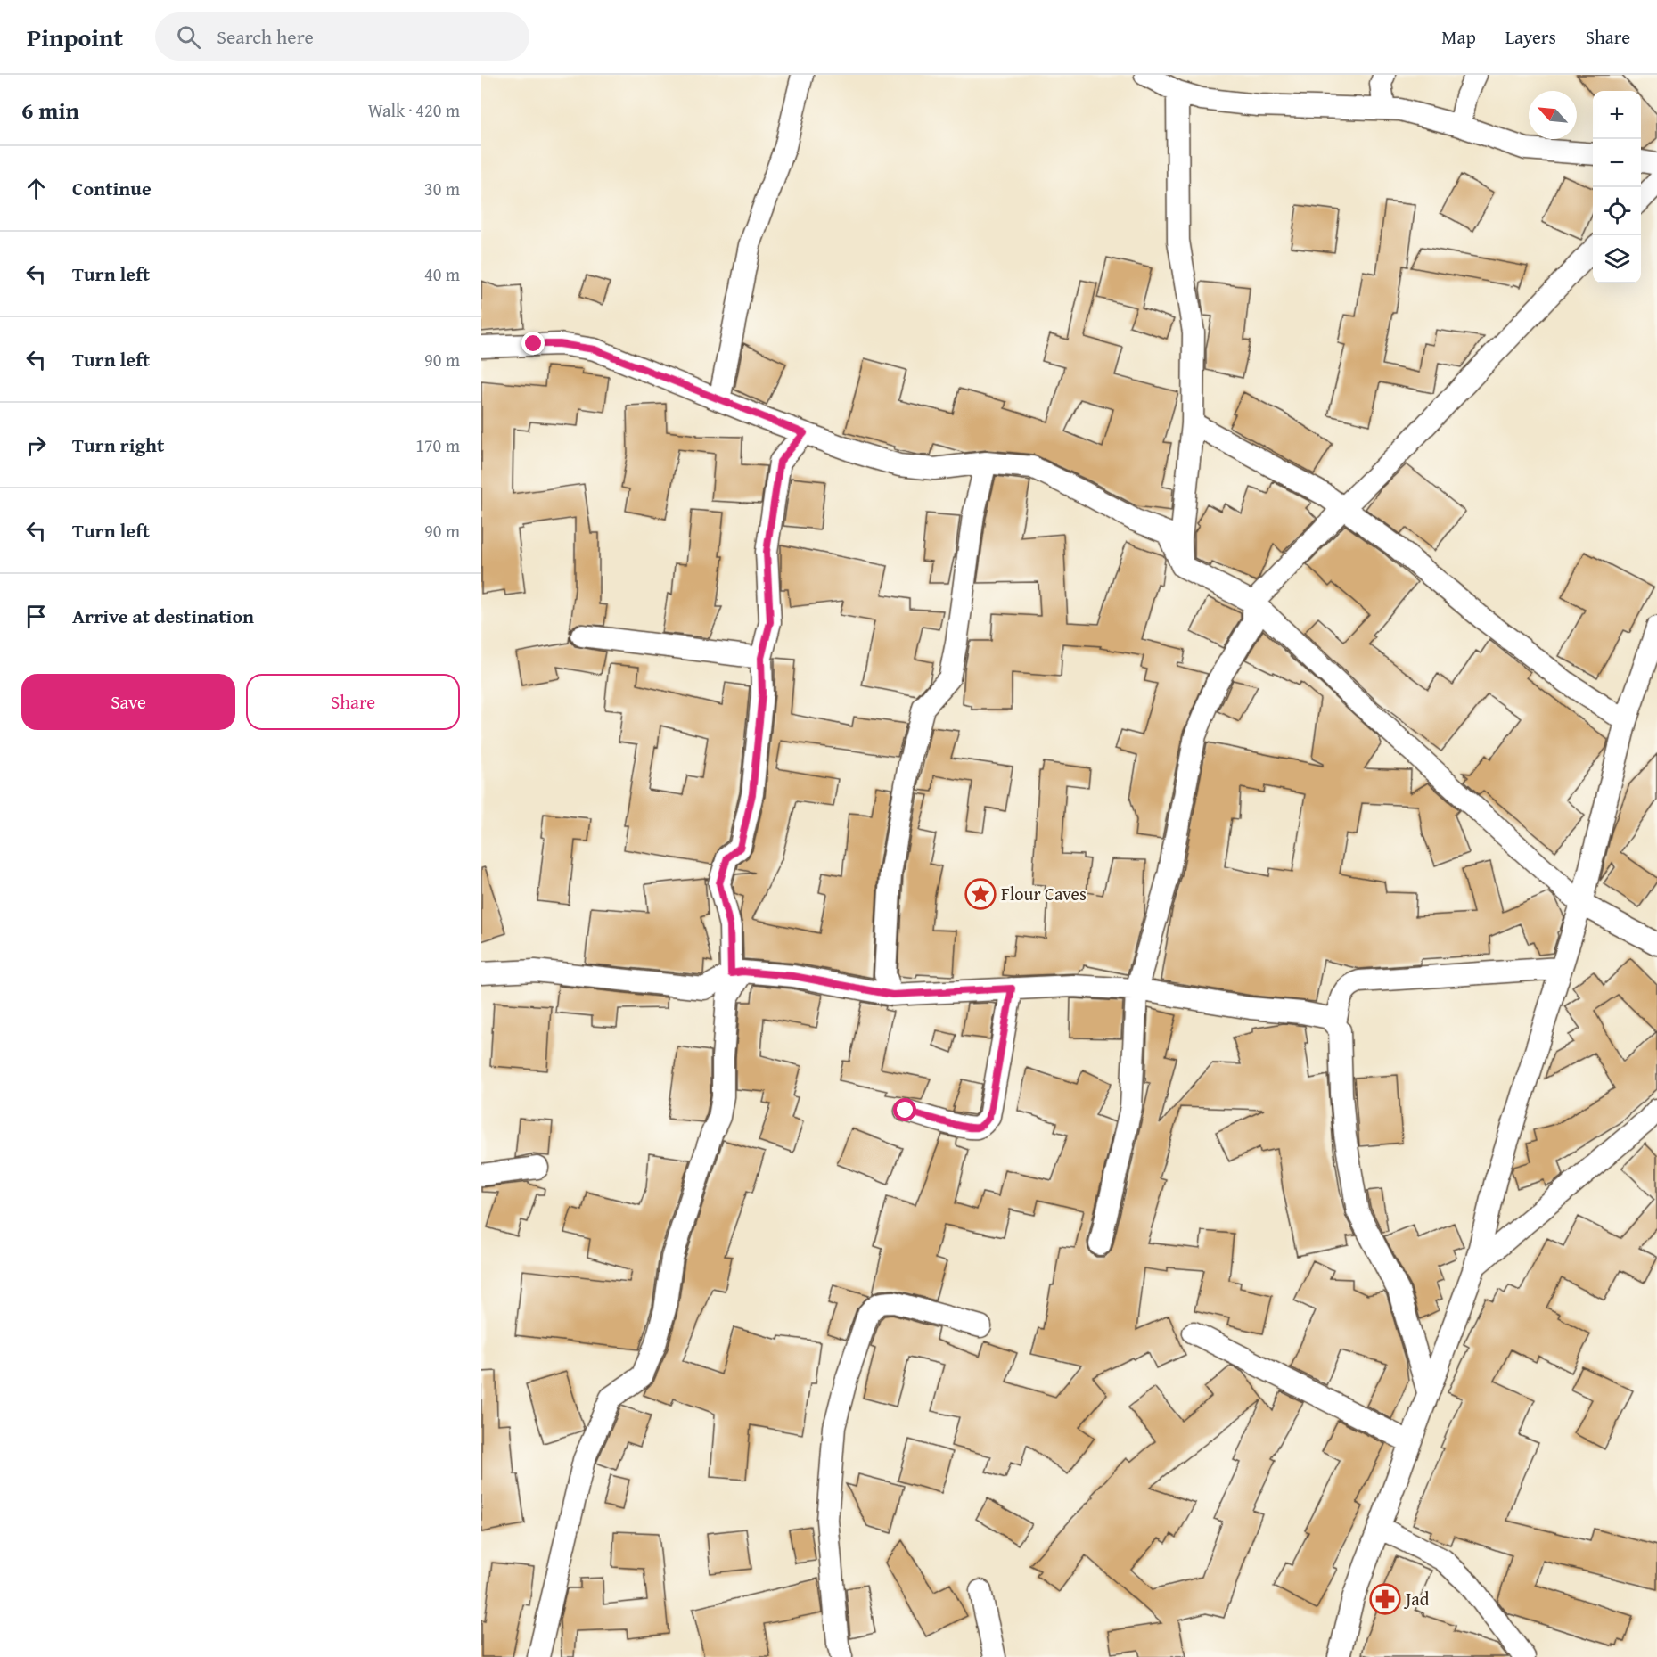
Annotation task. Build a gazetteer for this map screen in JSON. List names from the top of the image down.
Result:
{
  "places": {
    "place": ["Flour Caves"],
    "pharmacy": ["Jad"]
  },
  "north": "top left",
  "page": {
    "header": "Pinpoint",
    "search": "Search here",
    "nav": ["Map", "Layers", "Share"],
    "heading": ["6 min", "Walk · 420 m"],
    "map_buttons": ["+", "−"],
    "list": [
      ["Continue", "30 m"],
      ["Turn left", "40 m"],
      ["Turn left", "90 m"],
      ["Turn right", "170 m"],
      ["Turn left", "90 m"],
      "Arrive at destination"
    ],
    "buttons": ["Save", "Share"]
  }
}
